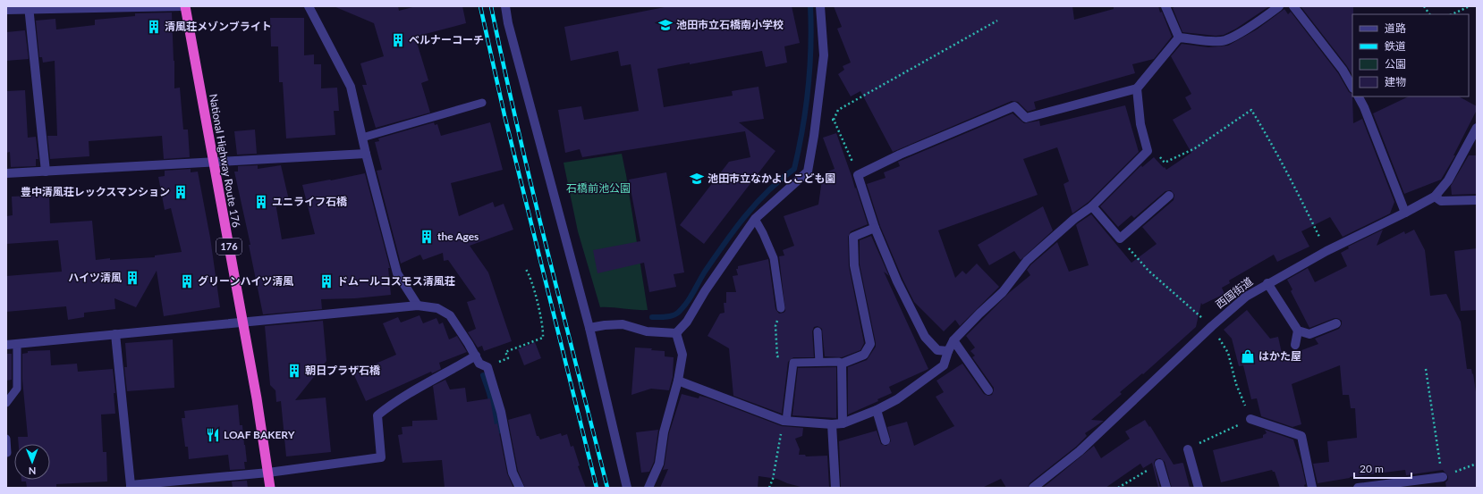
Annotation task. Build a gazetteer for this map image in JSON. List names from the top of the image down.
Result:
{
  "streets": {
    "highway": ["National Highway Route 176", "176"],
    "street": ["西国街道"]
  },
  "parks": ["石橋前池公園"],
  "places": {
    "school or university": ["池田市立石橋南小学校", "池田市立なかよしこども園"],
    "building": [
      "清風荘メゾンブライト",
      "ベルナーコーチ",
      "豊中清風荘レックスマンション",
      "ユニライフ石橋",
      "the Ages",
      "ハイツ清風",
      "グリーンハイツ清風",
      "ドムールコスモス清風荘",
      "朝日プラザ石橋"
    ],
    "shop": ["はかた屋"],
    "restaurant": ["LOAF BAKERY"]
  },
  "legend": [
    "道路",
    "鉄道",
    "公園",
    "建物"
  ],
  "scale_bar": "20 m",
  "north": "bottom"
}
